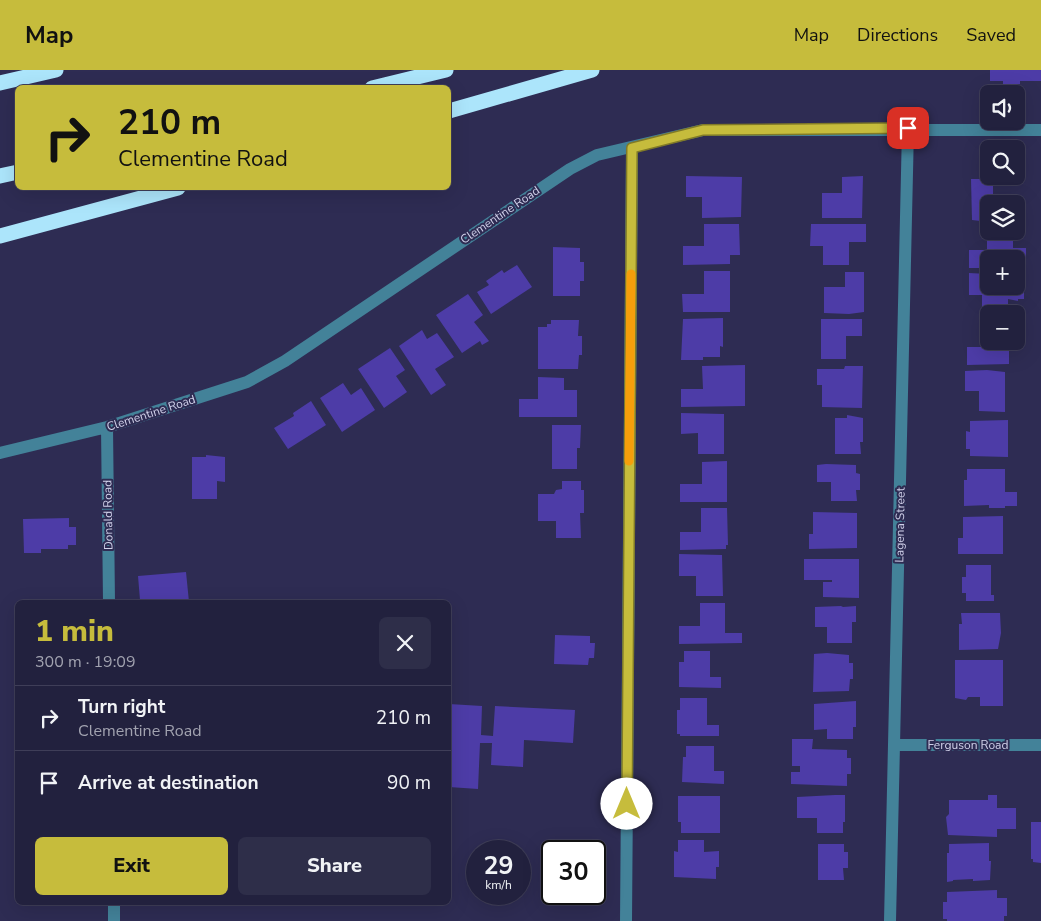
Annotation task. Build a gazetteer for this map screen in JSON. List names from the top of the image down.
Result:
{
  "streets": {
    "street": [
      "Clementine Road",
      "Donald Road",
      "Lagena Street",
      "Ferguson Road"
    ]
  },
  "crossings": [
    ["Clementine Road", "Donald Road"],
    ["Clementine Road", "Lagena Street"],
    ["Lagena Street", "Ferguson Road"]
  ],
  "page": {
    "header": "Map",
    "nav": ["Map", "Directions", "Saved"],
    "map_buttons": ["+", "−"],
    "turn": ["210 m", "Clementine Road"],
    "heading": ["1 min", "300 m · 19:09"],
    "list": [
      {
        "name": "Turn right",
        "note": "Clementine Road",
        "value": "210 m"
      },
      {
        "name": "Arrive at destination",
        "value": "90 m"
      }
    ],
    "buttons": ["Exit", "Share"],
    "speed": "29 km/h",
    "limit": "30"
  }
}
